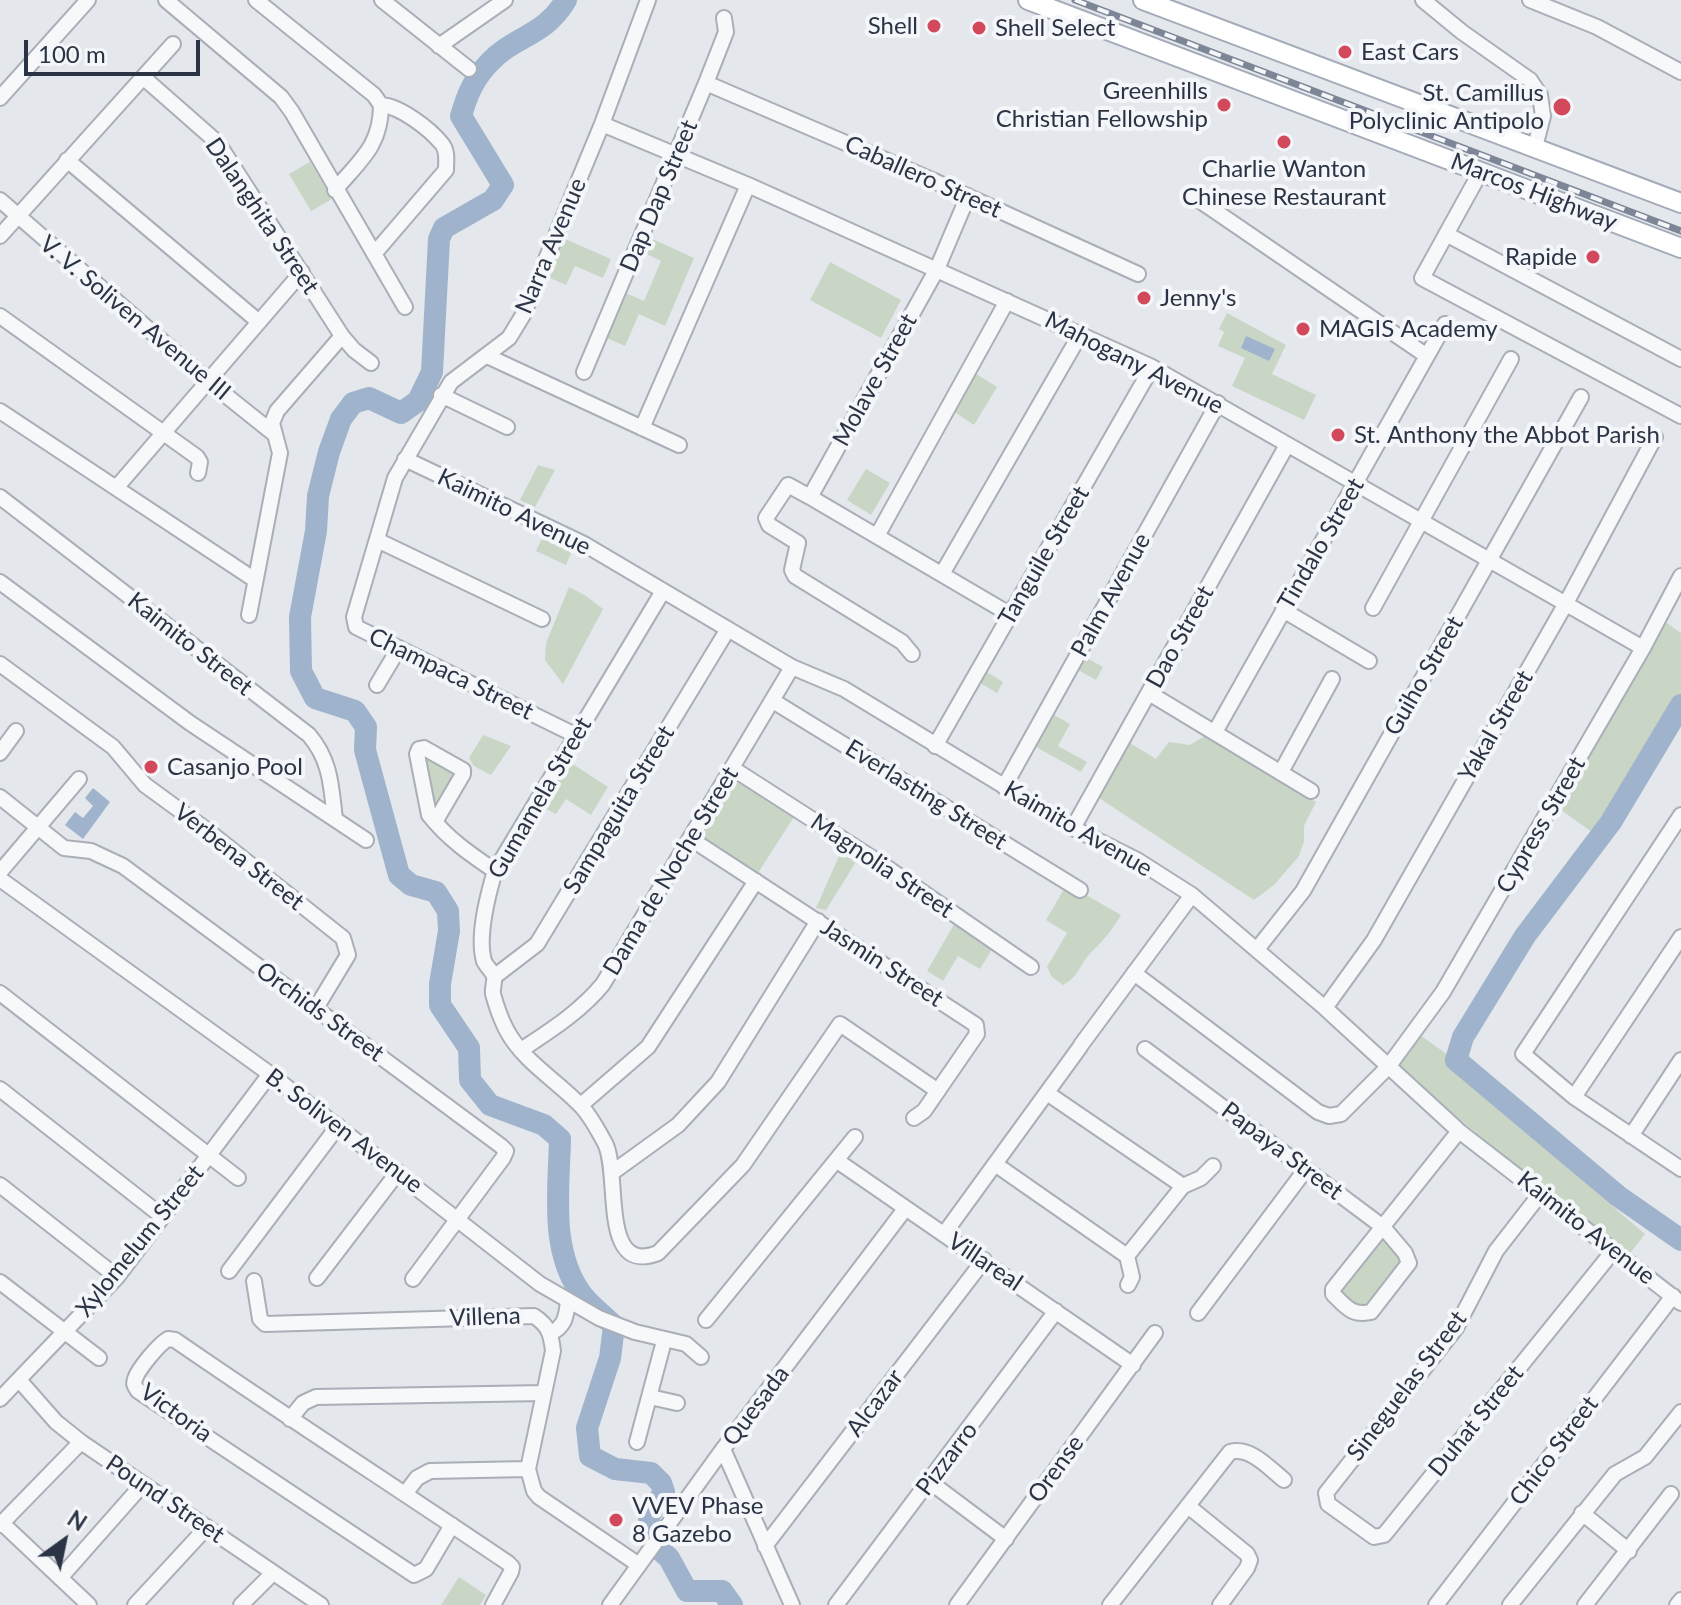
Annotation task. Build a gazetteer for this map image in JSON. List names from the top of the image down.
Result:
{
  "streets": {
    "main road": ["Marcos Highway"],
    "street": [
      "Caballero Street",
      "Dap Dap Street",
      "Dalanghita Street",
      "Narra Avenue",
      "V. V. Soliven Avenue III",
      "Mahogany Avenue",
      "Molave Street",
      "Kaimito Avenue",
      "Tindalo Street",
      "Tanguile Street",
      "Palm Avenue",
      "Dao Street",
      "Kaimito Street",
      "Champaca Street",
      "Guiho Street",
      "Yakal Street",
      "Everlasting Street",
      "Gumamela Street",
      "Sampaguita Street",
      "Cypress Street",
      "Verbena Street",
      "Magnolia Street",
      "Dama de Noche Street",
      "Jasmin Street",
      "Orchids Street",
      "B. Soliven Avenue",
      "Papaya Street",
      "Xylomelum Street",
      "Villareal",
      "Villena",
      "Sineguelas Street",
      "Alcazar",
      "Quesada",
      "Victoria",
      "Duhat Street",
      "Chico Street",
      "Pizzarro",
      "Orense",
      "Pound Street"
    ]
  },
  "crossings": [
    ["Caballero Street", "Dap Dap Street"],
    ["Caballero Street", "Molave Street"],
    ["Dap Dap Street", "Mahogany Avenue"],
    ["Narra Avenue", "Mahogany Avenue"],
    ["Narra Avenue", "Kaimito Avenue"],
    ["Narra Avenue", "Champaca Street"],
    ["Mahogany Avenue", "Molave Street"],
    ["Mahogany Avenue", "Tindalo Street"],
    ["Mahogany Avenue", "Tanguile Street"],
    ["Mahogany Avenue", "Palm Avenue"],
    ["Mahogany Avenue", "Dao Street"],
    ["Mahogany Avenue", "Guiho Street"],
    ["Mahogany Avenue", "Yakal Street"],
    ["Mahogany Avenue", "Cypress Street"],
    ["Kaimito Avenue", "Tanguile Street"],
    ["Kaimito Avenue", "Palm Avenue"],
    ["Kaimito Avenue", "Dao Street"],
    ["Kaimito Avenue", "Champaca Street"],
    ["Kaimito Avenue", "Guiho Street"],
    ["Kaimito Avenue", "Yakal Street"],
    ["Kaimito Avenue", "Gumamela Street"],
    ["Kaimito Avenue", "Sampaguita Street"],
    ["Kaimito Avenue", "Cypress Street"],
    ["Kaimito Avenue", "Dama de Noche Street"],
    ["Kaimito Avenue", "Sineguelas Street"],
    ["Kaimito Avenue", "Duhat Street"],
    ["Kaimito Avenue", "Chico Street"],
    ["Champaca Street", "Gumamela Street"],
    ["Everlasting Street", "Dama de Noche Street"],
    ["Gumamela Street", "Sampaguita Street"],
    ["Gumamela Street", "Dama de Noche Street"],
    ["Gumamela Street", "Jasmin Street"],
    ["Verbena Street", "Orchids Street"],
    ["Magnolia Street", "Dama de Noche Street"],
    ["Dama de Noche Street", "Jasmin Street"],
    ["Orchids Street", "B. Soliven Avenue"],
    ["B. Soliven Avenue", "Xylomelum Street"],
    ["Xylomelum Street", "Pound Street"],
    ["Villareal", "Alcazar"],
    ["Villareal", "Quesada"],
    ["Villareal", "Pizzarro"],
    ["Villareal", "Orense"],
    ["Sineguelas Street", "Duhat Street"]
  ],
  "places": [
    "Shell",
    "Shell Select",
    "East Cars",
    "Greenhills Christian Fellowship",
    "St. Camillus Polyclinic Antipolo",
    "Charlie Wanton Chinese Restaurant",
    "Rapide",
    "Jenny's",
    "MAGIS Academy",
    "St. Anthony the Abbot Parish",
    "Casanjo Pool",
    "VVEV Phase 8 Gazebo"
  ],
  "scale_bar": "100 m",
  "north": "top right"
}
